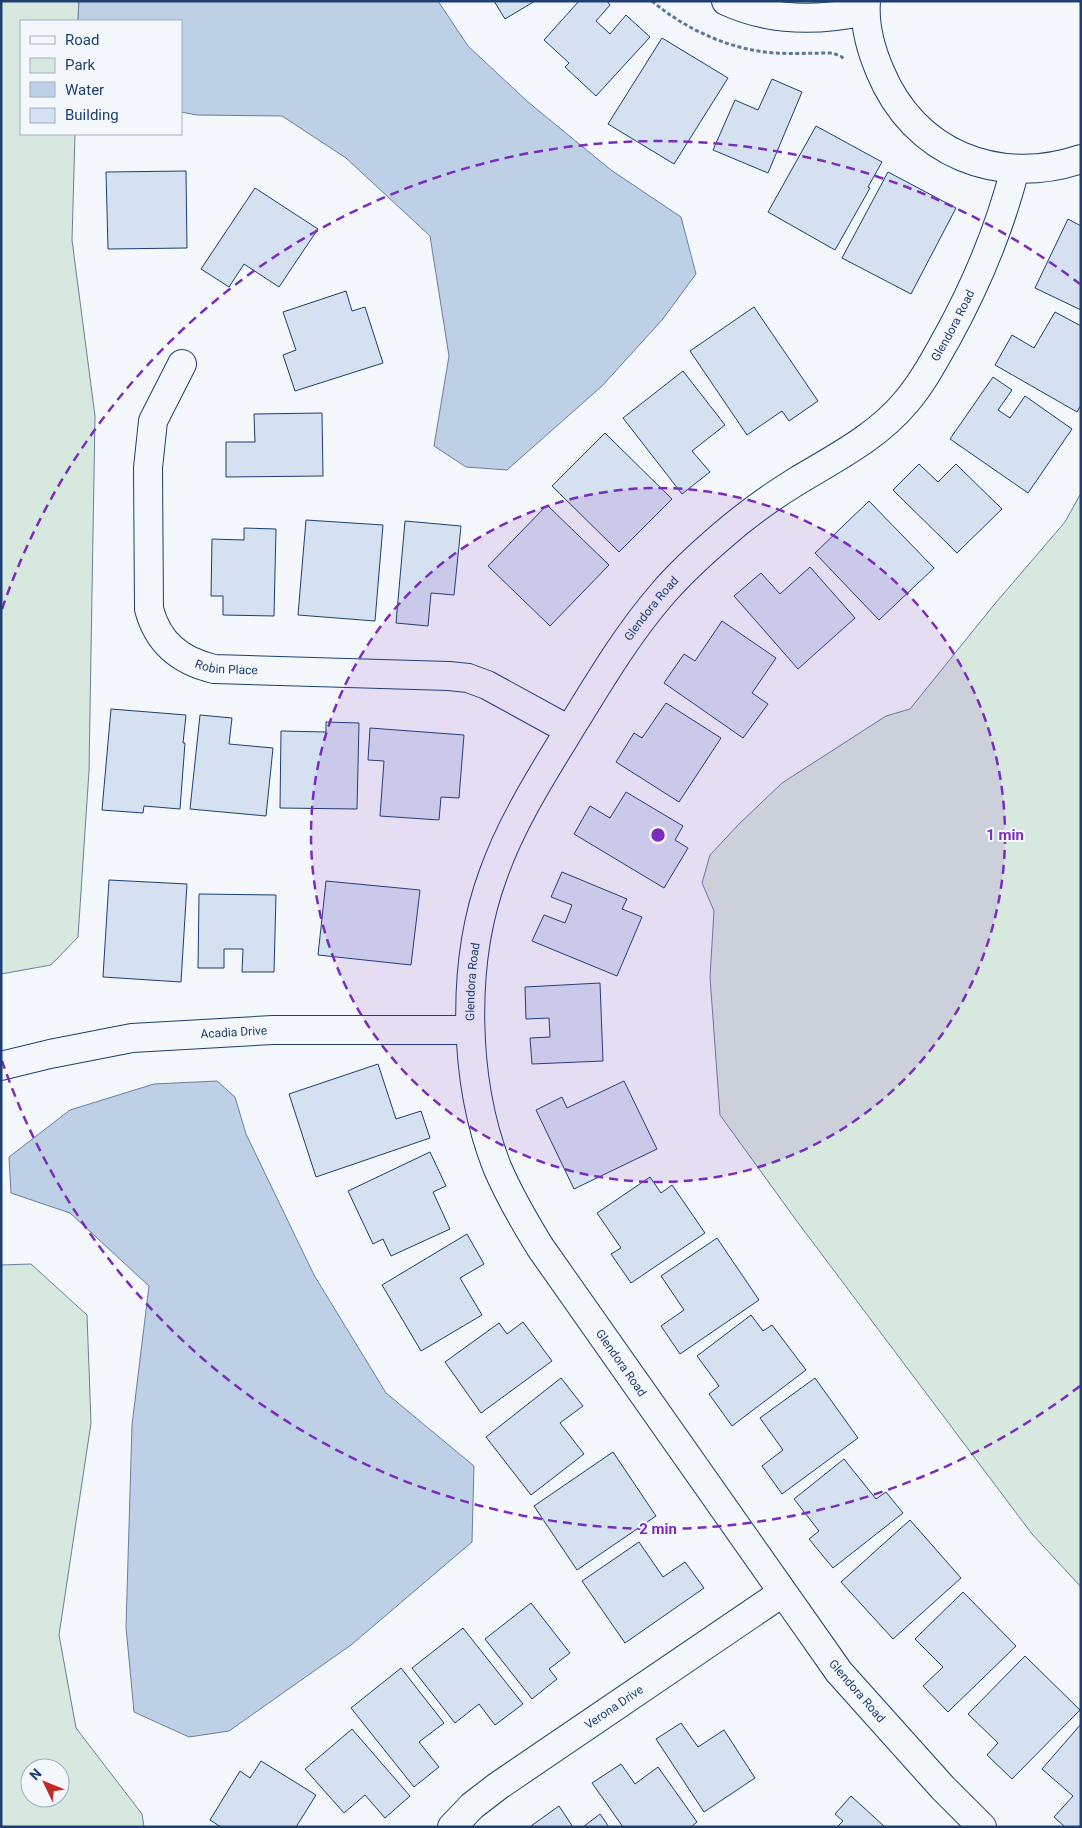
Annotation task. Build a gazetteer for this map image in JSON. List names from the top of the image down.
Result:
{
  "streets": {
    "street": [
      "Glendora Road",
      "Robin Place",
      "Acadia Drive",
      "Verona Drive"
    ]
  },
  "crossings": [
    ["Glendora Road", "Robin Place"],
    ["Glendora Road", "Acadia Drive"],
    ["Glendora Road", "Verona Drive"]
  ],
  "legend": [
    "Road",
    "Park",
    "Water",
    "Building"
  ],
  "north": "top left",
  "rings": ["1 min", "2 min"]
}
